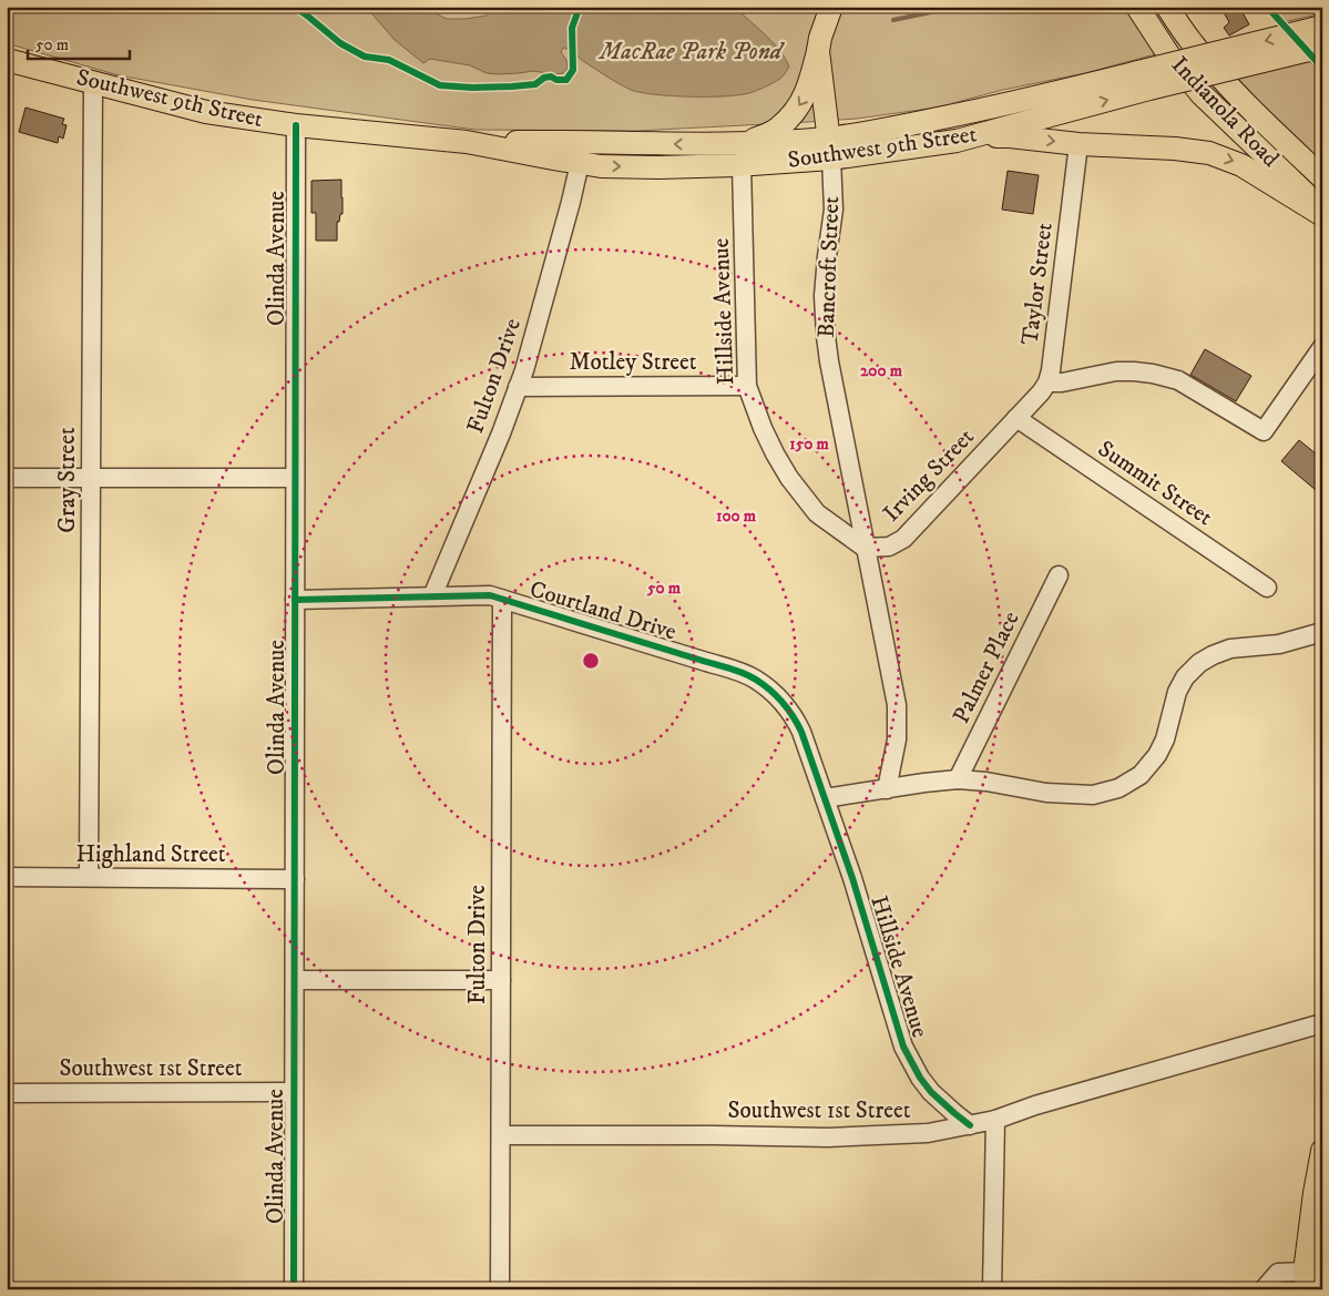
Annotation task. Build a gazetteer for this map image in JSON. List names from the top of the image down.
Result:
{
  "streets": {
    "main road": ["Southwest 9th Street", "Indianola Road", "Bancroft Street"],
    "street": [
      "Olinda Avenue",
      "Taylor Street",
      "Hillside Avenue",
      "Motley Street",
      "Fulton Drive",
      "Irving Street",
      "Gray Street",
      "Summit Street",
      "Courtland Drive",
      "Palmer Place",
      "Highland Street",
      "Southwest 1st Street"
    ]
  },
  "crossings": [
    ["Southwest 9th Street", "Olinda Avenue"],
    ["Southwest 9th Street", "Bancroft Street"],
    ["Southwest 9th Street", "Hillside Avenue"],
    ["Southwest 9th Street", "Fulton Drive"],
    ["Southwest 9th Street", "Gray Street"],
    ["Olinda Avenue", "Courtland Drive"],
    ["Olinda Avenue", "Highland Street"],
    ["Olinda Avenue", "Southwest 1st Street"],
    ["Bancroft Street", "Hillside Avenue"],
    ["Bancroft Street", "Irving Street"],
    ["Taylor Street", "Irving Street"],
    ["Taylor Street", "Summit Street"],
    ["Hillside Avenue", "Motley Street"],
    ["Hillside Avenue", "Irving Street"],
    ["Hillside Avenue", "Courtland Drive"],
    ["Hillside Avenue", "Southwest 1st Street"],
    ["Motley Street", "Fulton Drive"],
    ["Fulton Drive", "Courtland Drive"],
    ["Fulton Drive", "Southwest 1st Street"],
    ["Irving Street", "Summit Street"],
    ["Gray Street", "Highland Street"]
  ],
  "water": ["MacRae Park Pond"],
  "scale_bar": "50 m",
  "rings": [
    "200 m",
    "150 m",
    "100 m",
    "50 m"
  ]
}
